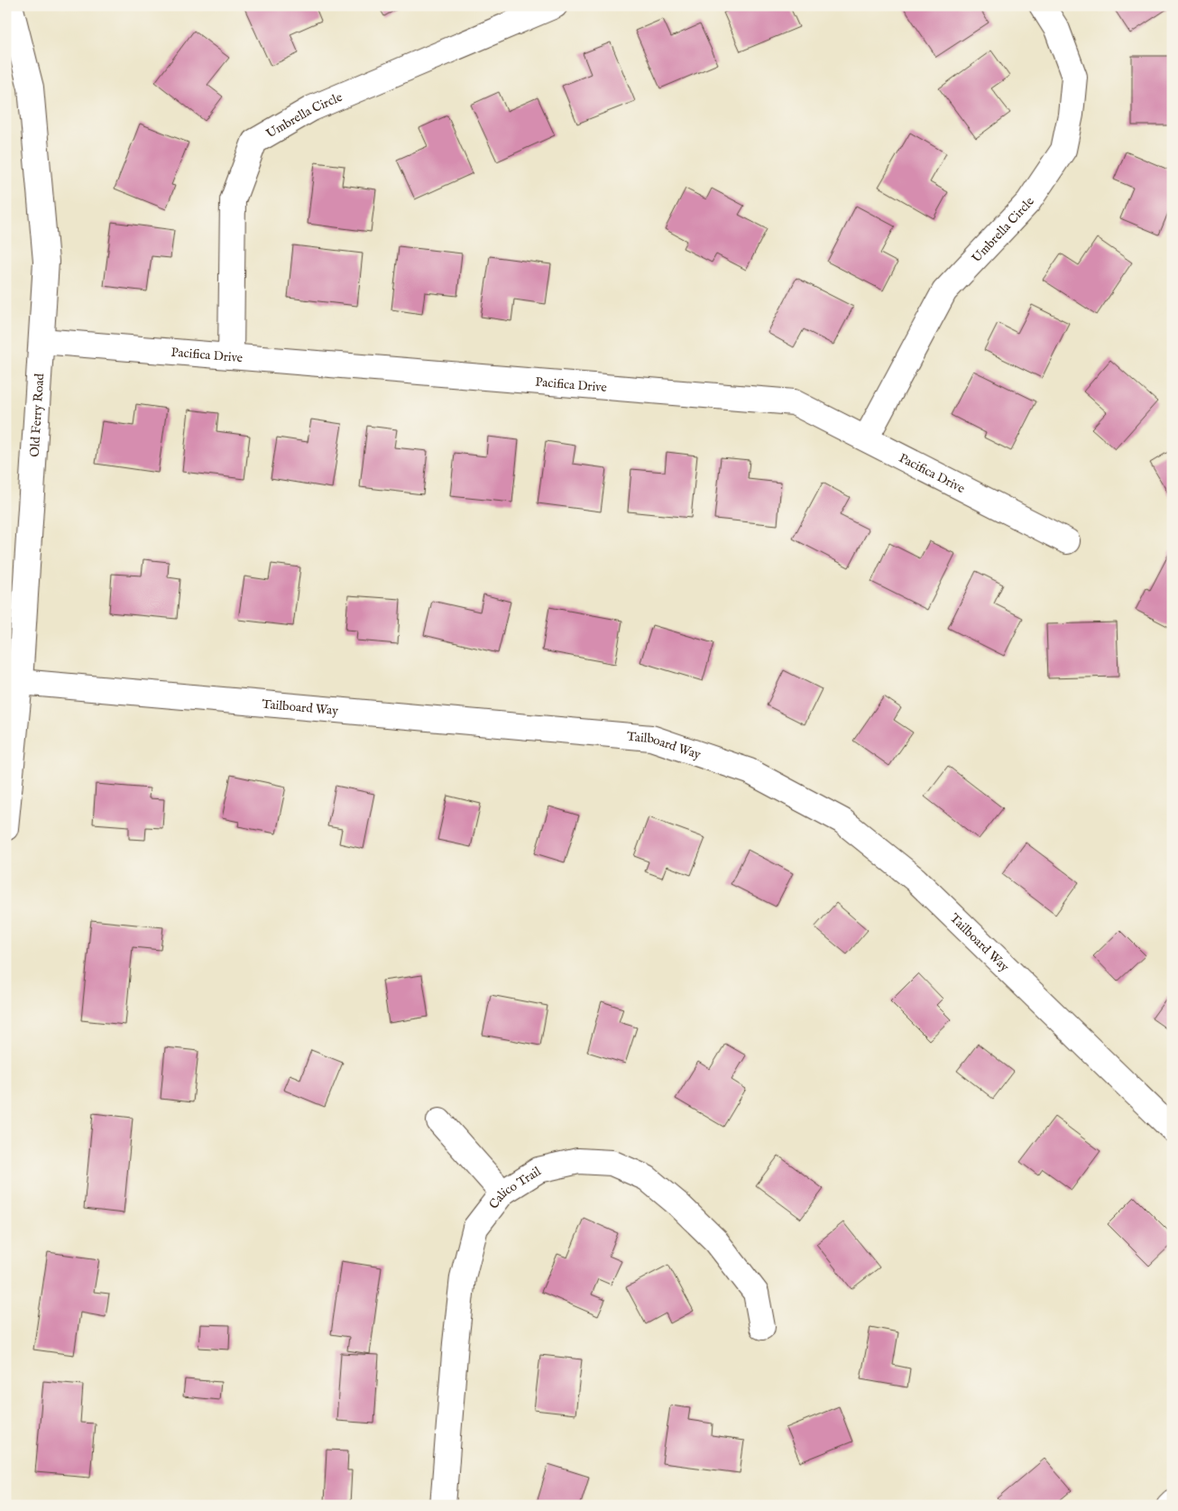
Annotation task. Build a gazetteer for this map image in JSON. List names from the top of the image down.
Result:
{
  "streets": {
    "street": [
      "Umbrella Circle",
      "Pacifica Drive",
      "Old Ferry Road",
      "Tailboard Way",
      "Calico Trail"
    ]
  },
  "crossings": [
    ["Umbrella Circle", "Pacifica Drive"],
    ["Pacifica Drive", "Old Ferry Road"],
    ["Old Ferry Road", "Tailboard Way"]
  ]
}
